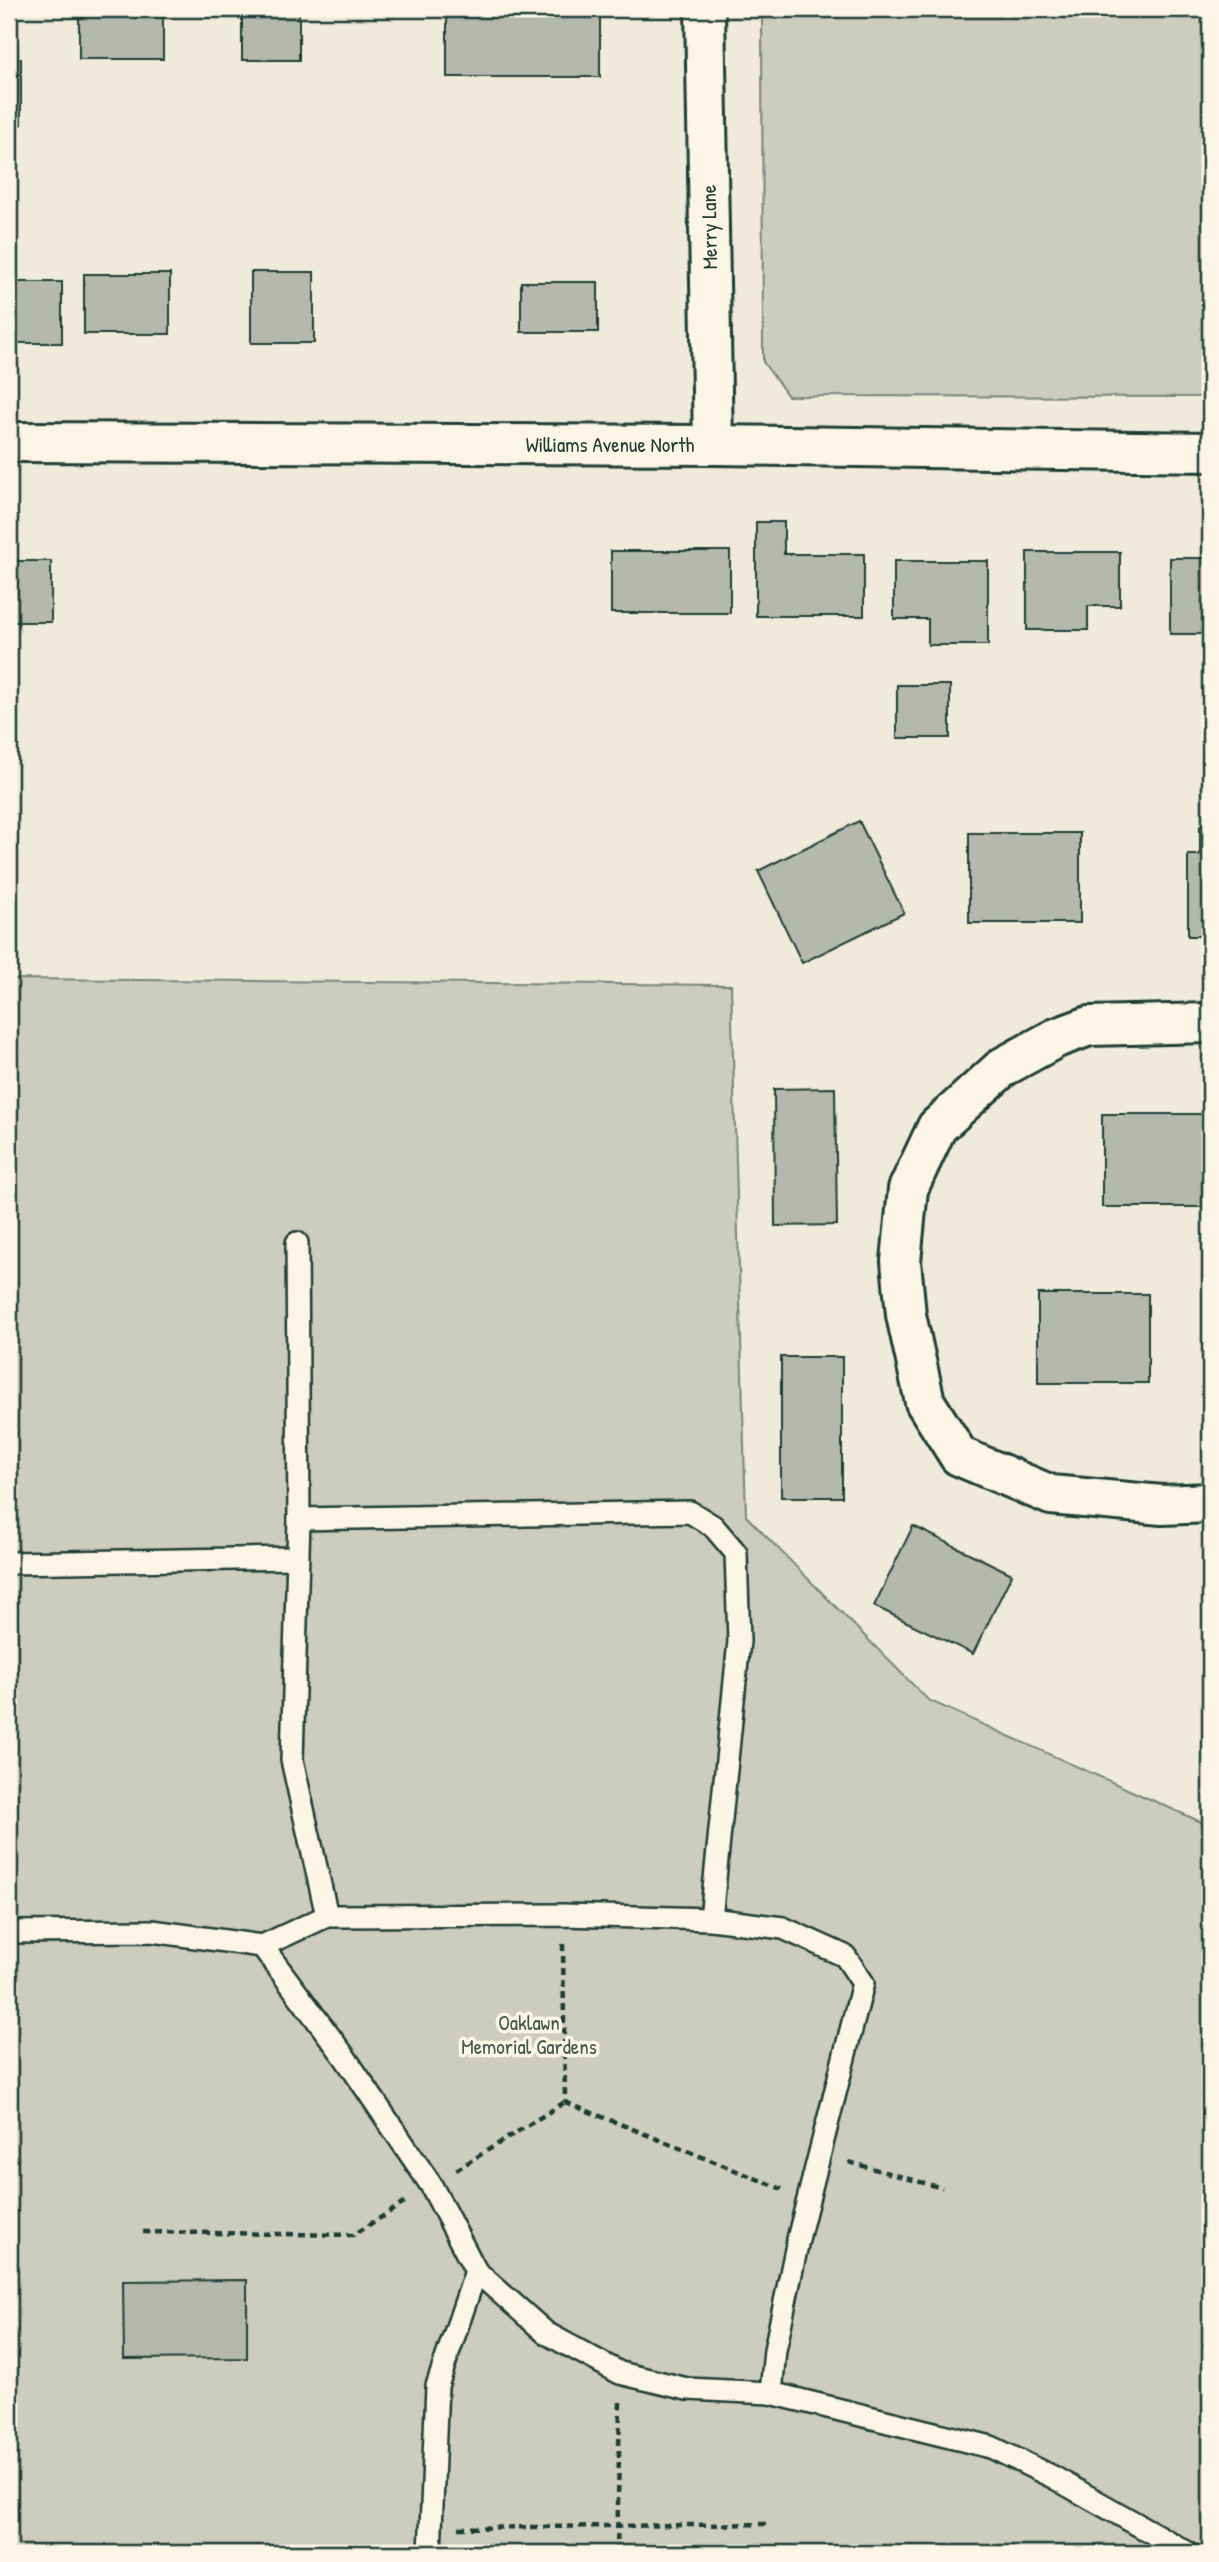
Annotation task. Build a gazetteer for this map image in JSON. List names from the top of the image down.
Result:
{
  "streets": {
    "street": ["Merry Lane", "Williams Avenue North"]
  },
  "crossings": [
    ["Merry Lane", "Williams Avenue North"]
  ],
  "parks": ["Oaklawn Memorial Gardens"]
}
